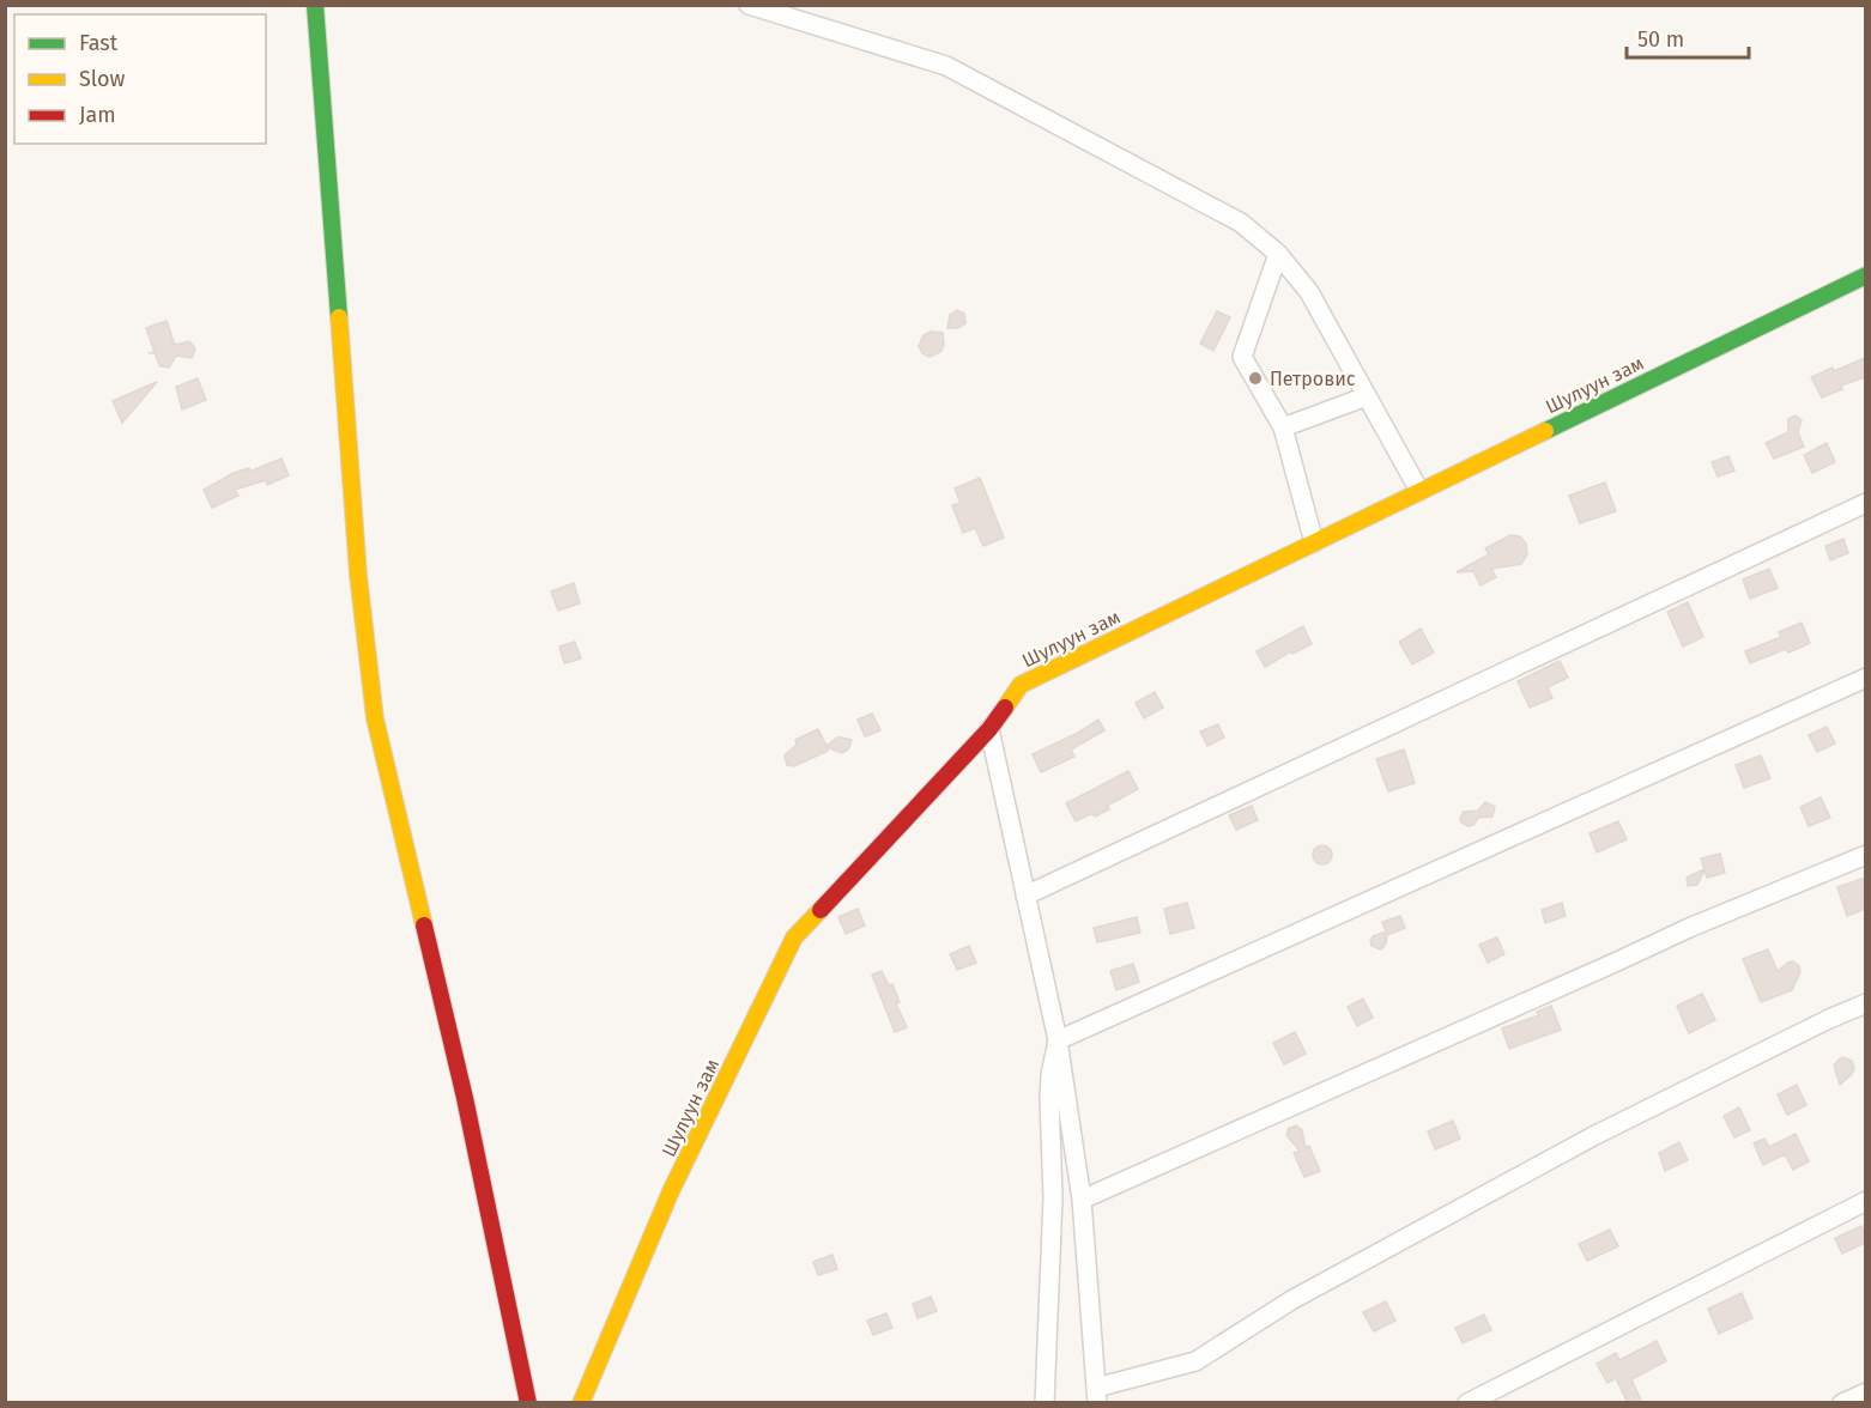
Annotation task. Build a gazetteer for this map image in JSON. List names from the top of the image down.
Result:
{
  "streets": {
    "street": ["Шулуун зам"]
  },
  "places": ["Петровис"],
  "legend": ["Fast", "Slow", "Jam"],
  "scale_bar": "50 m"
}
